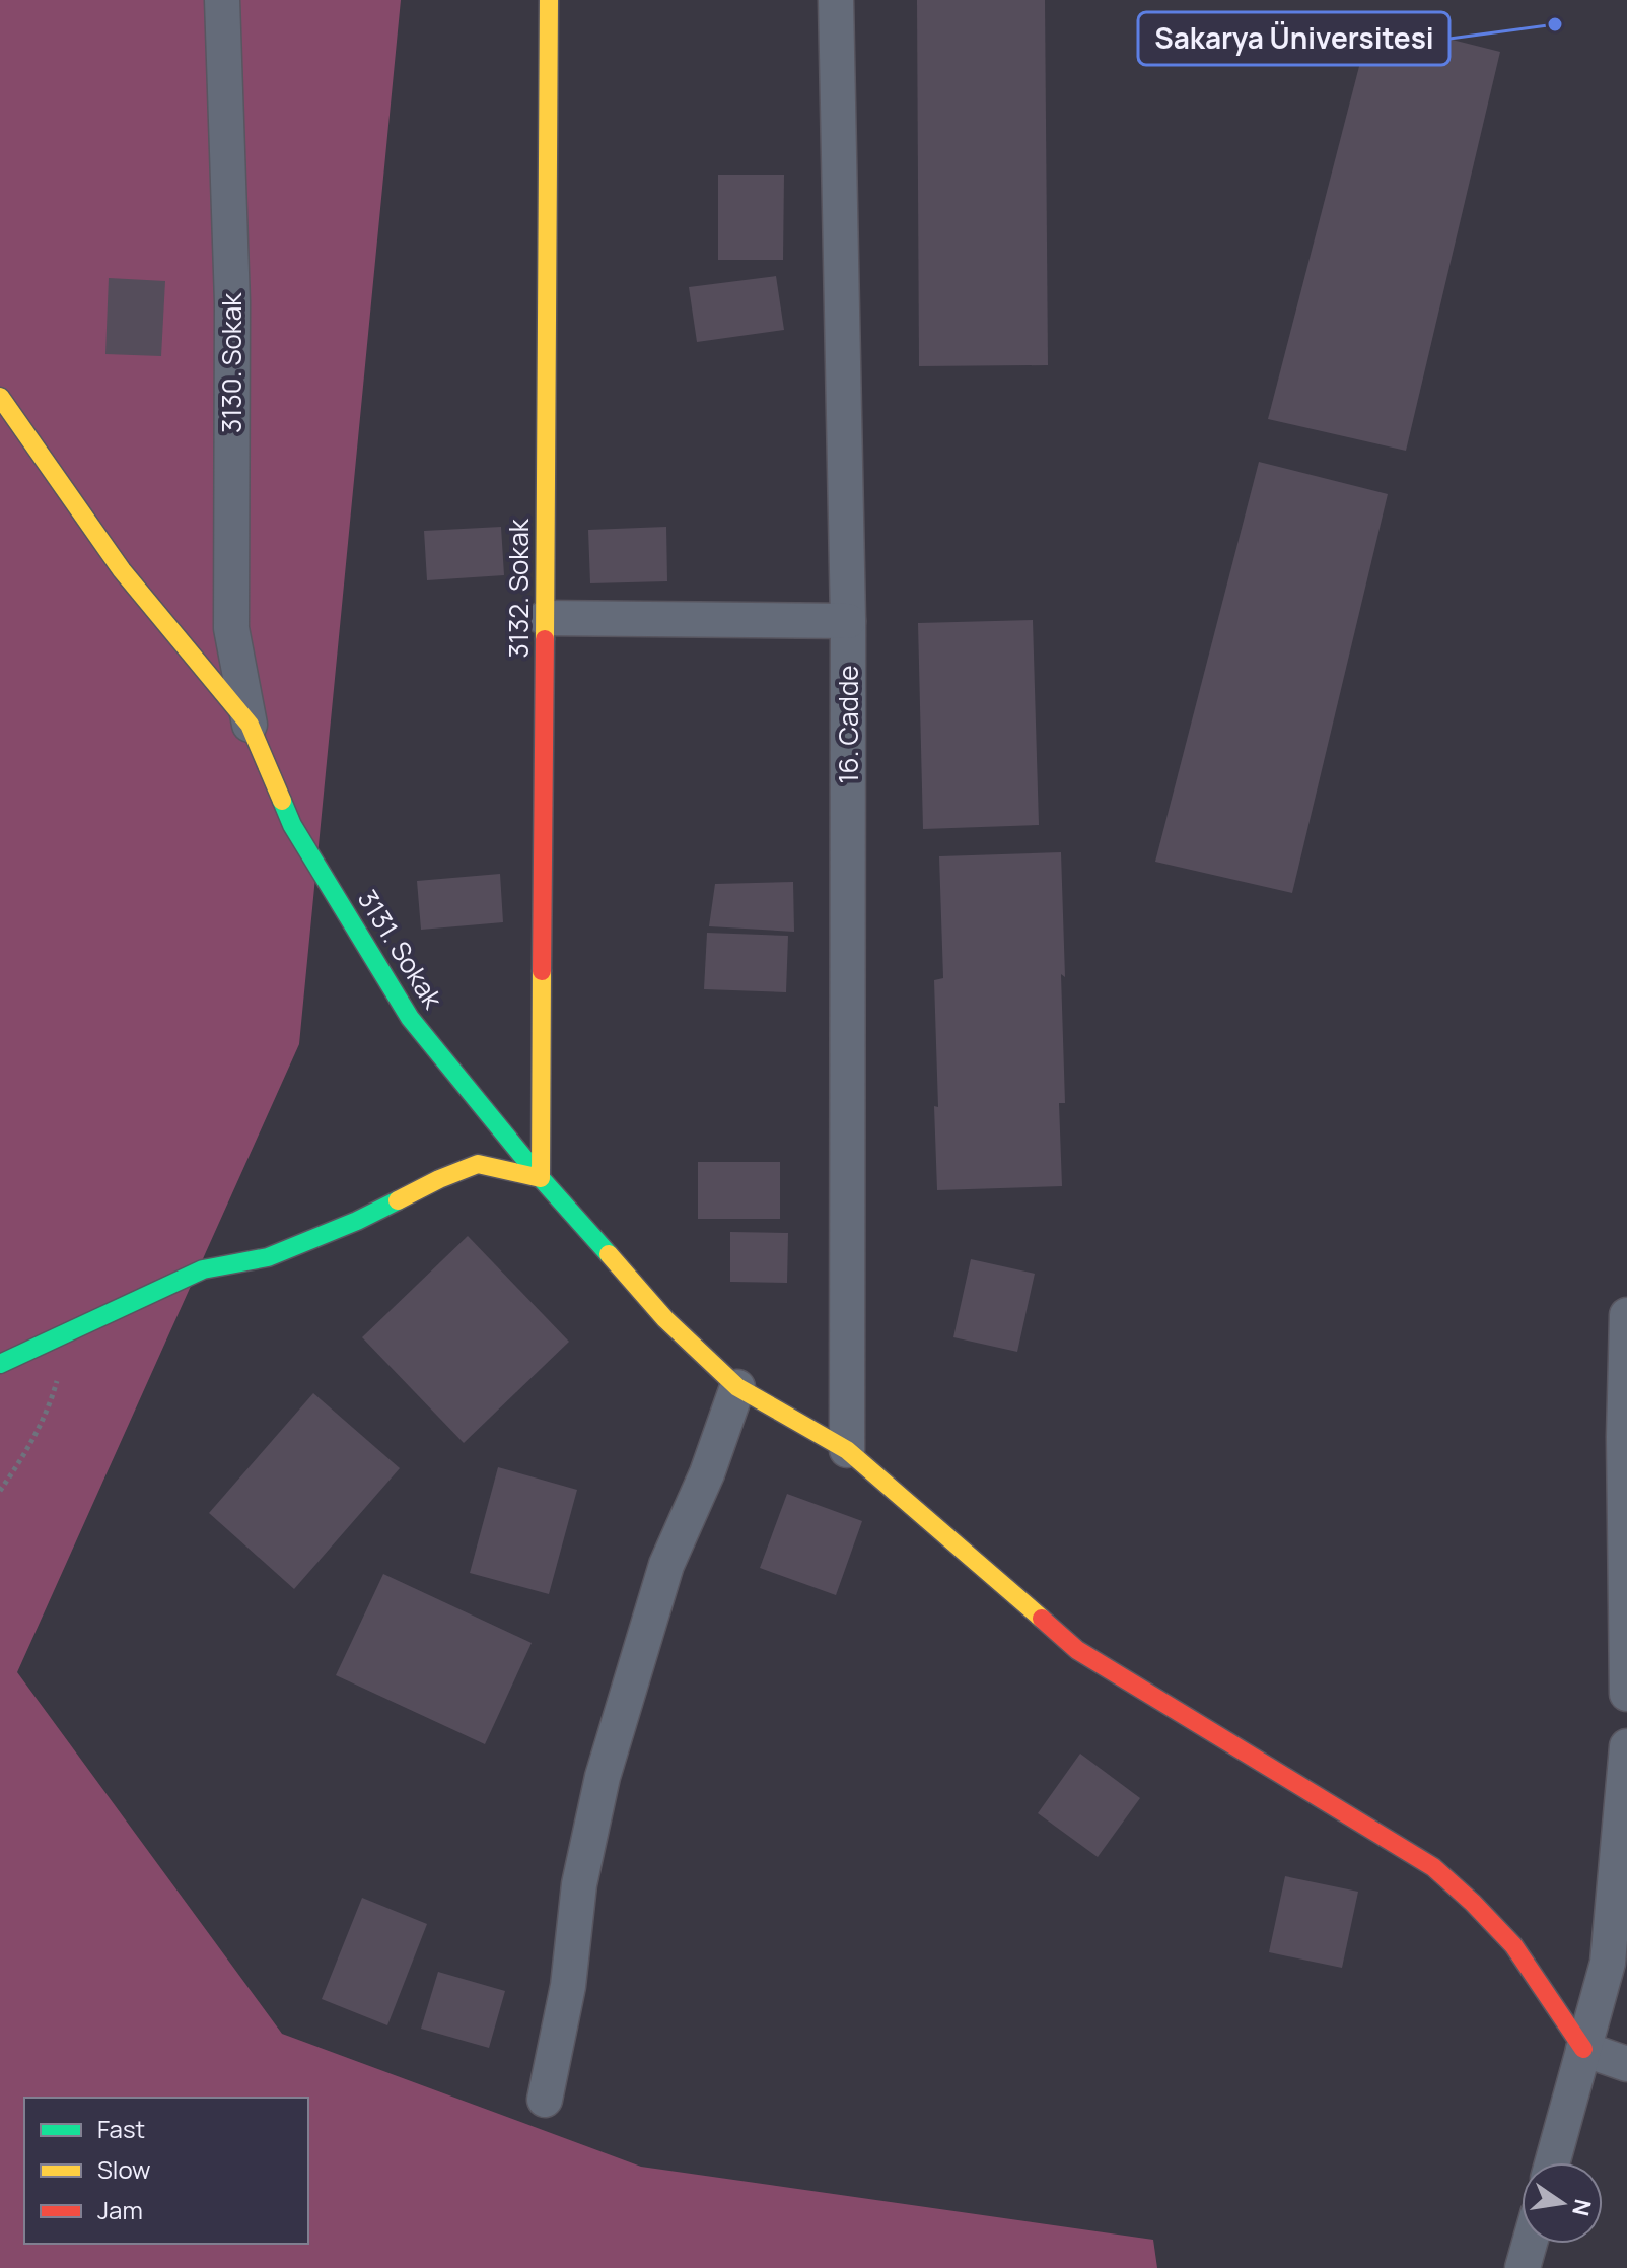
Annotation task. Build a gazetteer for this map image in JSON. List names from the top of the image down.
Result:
{
  "streets": {
    "street": [
      "3130. Sokak",
      "3132. Sokak",
      "16. Cadde",
      "3131. Sokak"
    ]
  },
  "crossings": [
    ["3130. Sokak", "3131. Sokak"],
    ["3132. Sokak", "3131. Sokak"],
    ["16. Cadde", "3131. Sokak"]
  ],
  "places": ["Sakarya Üniversitesi"],
  "legend": ["Fast", "Slow", "Jam"],
  "north": "right"
}
